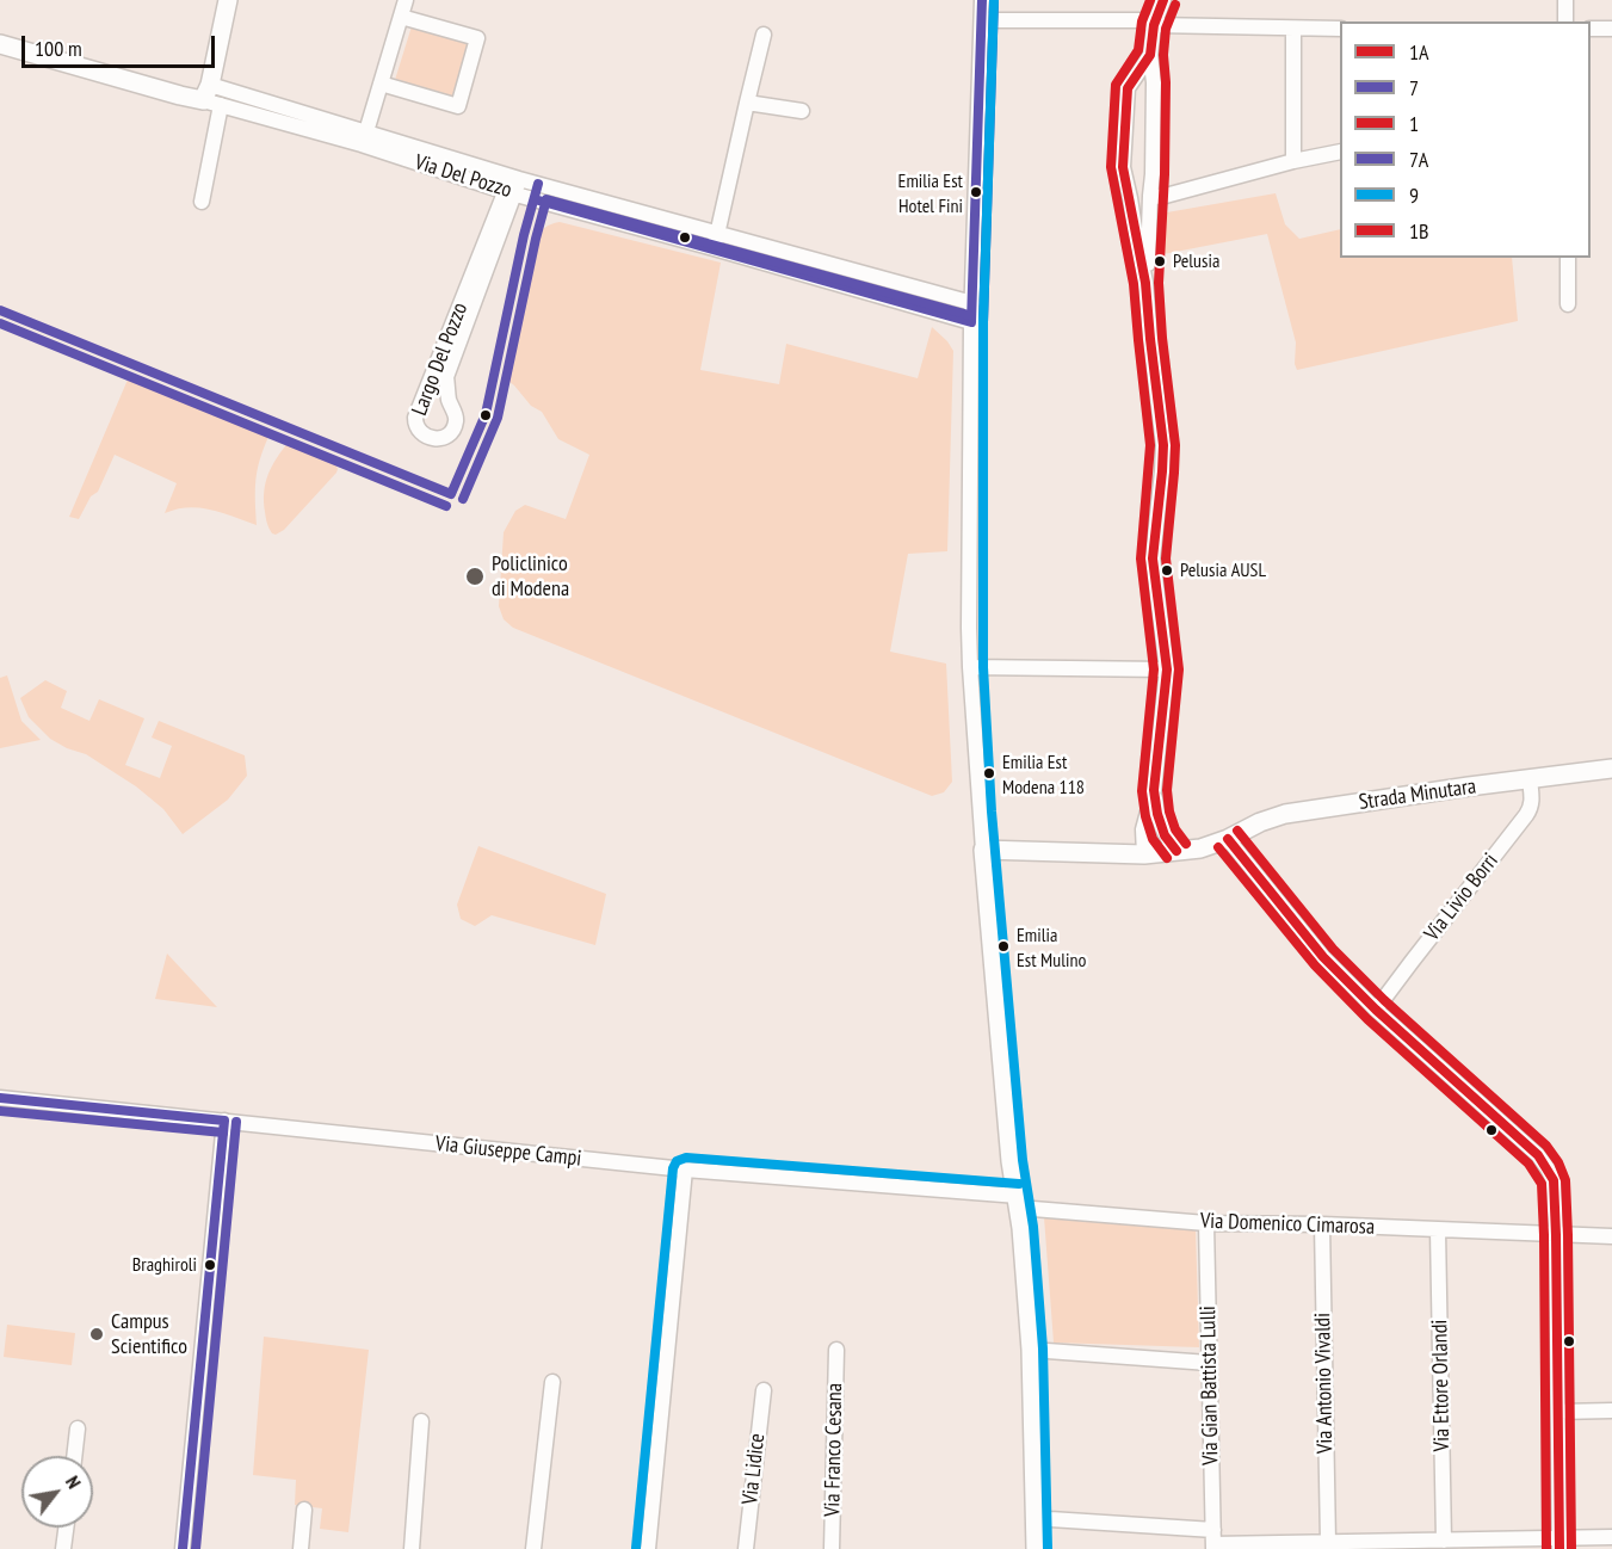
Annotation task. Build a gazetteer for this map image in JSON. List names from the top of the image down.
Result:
{
  "streets": {
    "main road": ["Strada Minutara"],
    "street": [
      "Via Del Pozzo",
      "Largo Del Pozzo",
      "Via Livio Borri",
      "Via Giuseppe Campi",
      "Via Domenico Cimarosa",
      "Via Antonio Vivaldi",
      "Via Gian Battista Lulli",
      "Via Ettore Orlandi",
      "Via Franco Cesana",
      "Via Lidice"
    ]
  },
  "crossings": [
    ["Via Del Pozzo", "Largo Del Pozzo"],
    ["Strada Minutara", "Via Livio Borri"],
    ["Via Giuseppe Campi", "Via Domenico Cimarosa"],
    ["Via Domenico Cimarosa", "Via Antonio Vivaldi"],
    ["Via Domenico Cimarosa", "Via Gian Battista Lulli"],
    ["Via Domenico Cimarosa", "Via Ettore Orlandi"]
  ],
  "places": [
    "Emilia Est Hotel Fini",
    "Pelusia",
    "Pelusia AUSL",
    "Policlinico di Modena",
    "Emilia Est Modena 118",
    "Emilia Est Mulino",
    "Braghiroli",
    "Campus Scientifico"
  ],
  "lines": [
    "transit line 1A",
    "transit line 7",
    "transit line 1",
    "transit line 7A",
    "transit line 9",
    "transit line 1B"
  ],
  "legend": [
    "1A",
    "7",
    "1",
    "7A",
    "9",
    "1B"
  ],
  "scale_bar": "100 m",
  "north": "top right"
}
